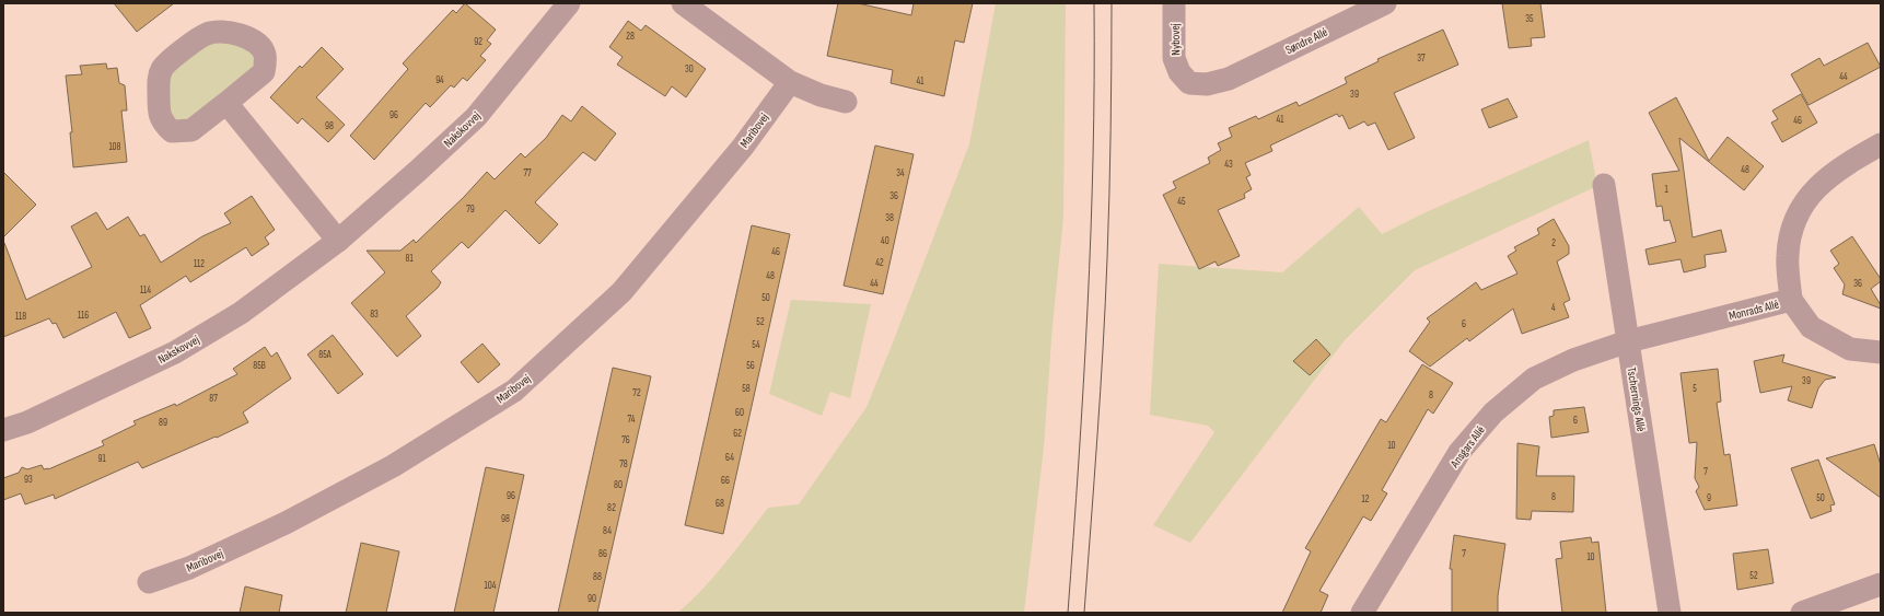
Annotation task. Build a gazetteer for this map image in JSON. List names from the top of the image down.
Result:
{
  "streets": {
    "street": [
      "Nybovej",
      "Søndre Allé",
      "Nakskovvej",
      "Maribovej",
      "Monrads Allé",
      "Tschernings Allé",
      "Ansgars Allé"
    ]
  },
  "crossings": [
    ["Nybovej", "Søndre Allé"],
    ["Monrads Allé", "Tschernings Allé"],
    ["Monrads Allé", "Ansgars Allé"],
    ["Tschernings Allé", "Ansgars Allé"]
  ],
  "house_numbers": [
    "35",
    "28",
    "92",
    "37",
    "30",
    "44",
    "94",
    "41",
    "39",
    "96",
    "41",
    "46",
    "98",
    "108",
    "43",
    "48",
    "77",
    "34",
    "1",
    "36",
    "45",
    "79",
    "38",
    "40",
    "2",
    "46",
    "81",
    "42",
    "112",
    "48",
    "44",
    "36",
    "114",
    "50",
    "4",
    "83",
    "116",
    "118",
    "52",
    "6",
    "54",
    "85A",
    "85B",
    "56",
    "39",
    "58",
    "5",
    "72",
    "8",
    "87",
    "60",
    "74",
    "6",
    "89",
    "62",
    "76",
    "10",
    "64",
    "91",
    "78",
    "7",
    "93",
    "66",
    "80",
    "96",
    "8",
    "9",
    "50",
    "12",
    "68",
    "82",
    "98",
    "84",
    "86",
    "7",
    "10",
    "52",
    "88",
    "104",
    "90"
  ]
}
